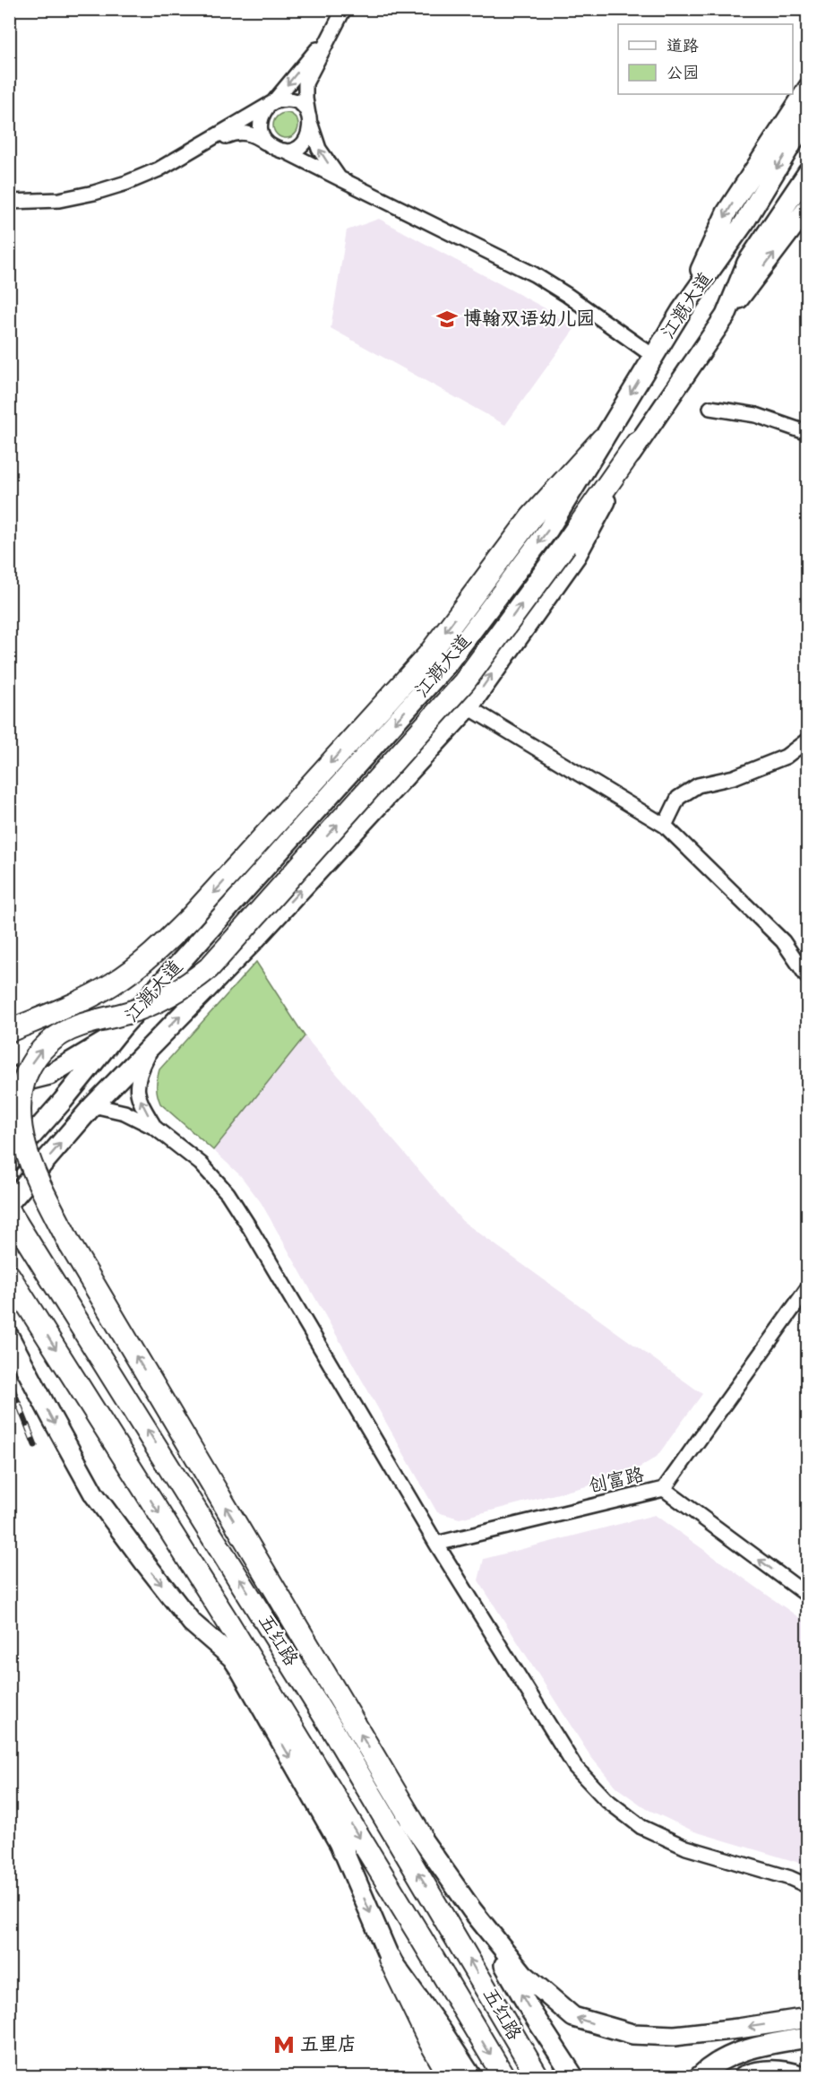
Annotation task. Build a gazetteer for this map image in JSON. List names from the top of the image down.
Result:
{
  "streets": {
    "highway": ["五红路"],
    "main road": ["江溉大道"],
    "street": ["创富路"]
  },
  "one_way": ["创富路"],
  "places": {
    "school or university": ["博翰双语幼儿园"],
    "metro station": ["五里店"]
  },
  "legend": ["道路", "公园"]
}
